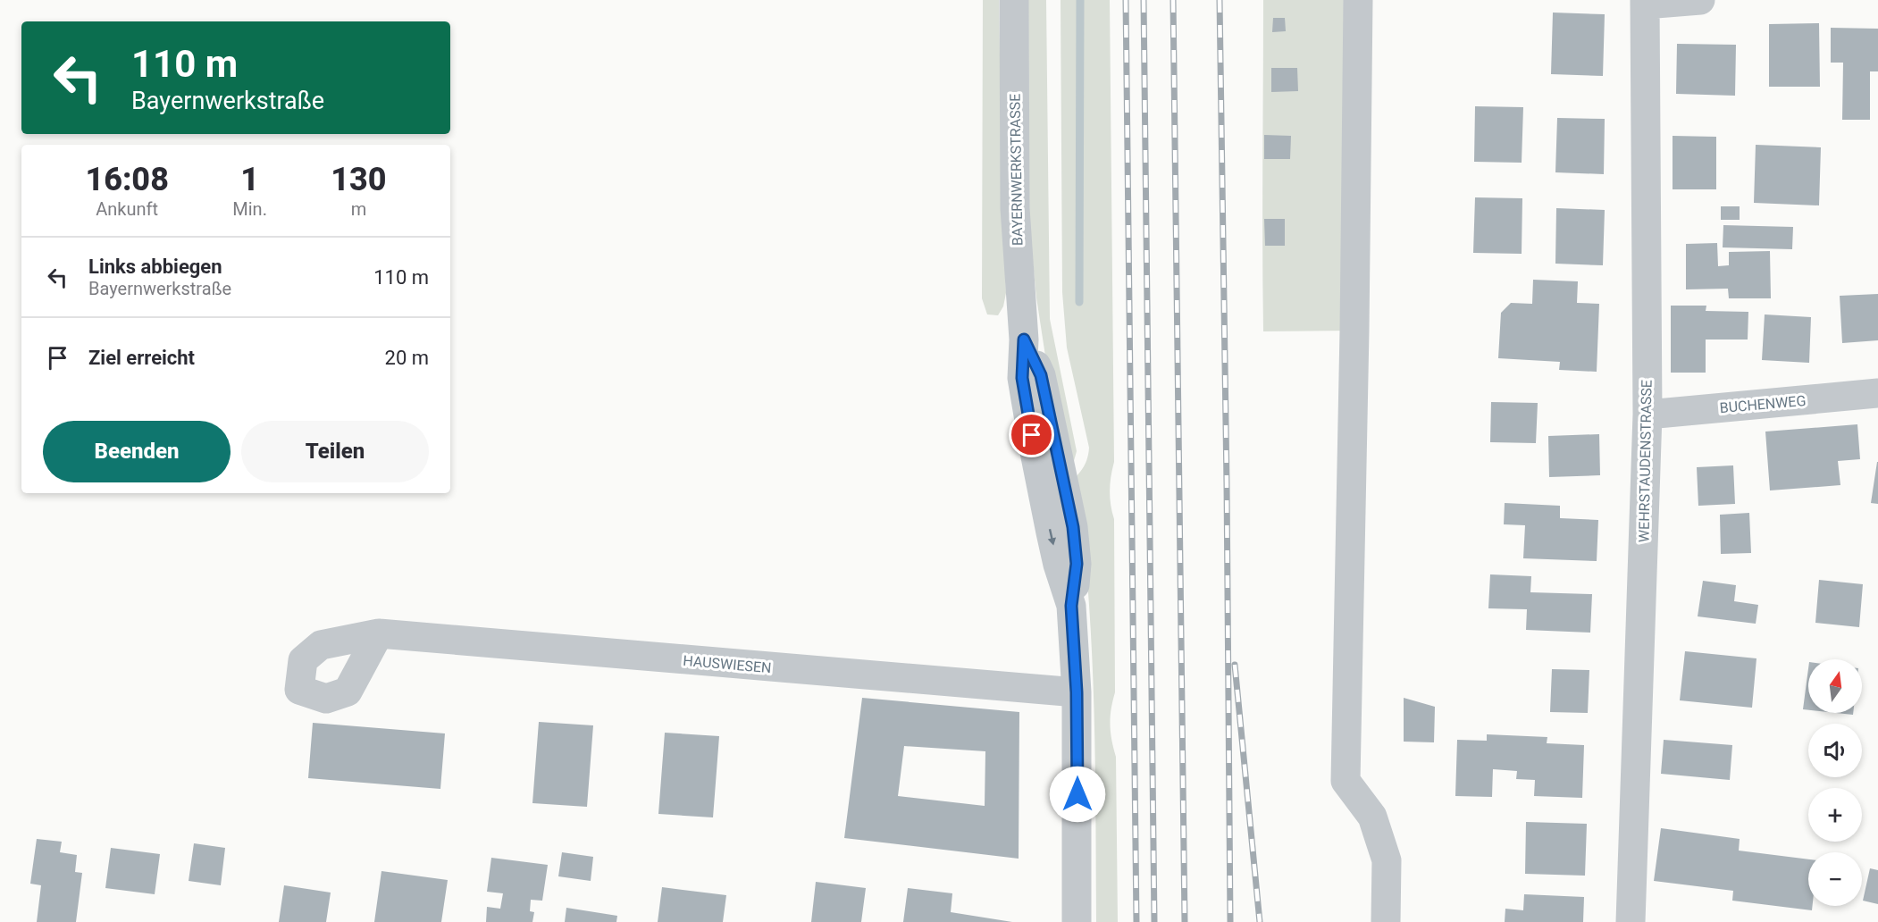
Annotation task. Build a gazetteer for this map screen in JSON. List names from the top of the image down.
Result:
{
  "streets": {
    "street": [
      "BAYERNWERKSTRASSE",
      "BUCHENWEG",
      "WEHRSTAUDENSTRASSE",
      "HAUSWIESEN"
    ]
  },
  "crossings": [
    ["BAYERNWERKSTRASSE", "HAUSWIESEN"],
    ["BUCHENWEG", "WEHRSTAUDENSTRASSE"]
  ],
  "north": "top",
  "page": {
    "turn": ["110 m", "Bayernwerkstraße"],
    "eta": [
      "16:08",
      "Ankunft",
      "1",
      "Min.",
      "130",
      "m"
    ],
    "list": [
      {
        "name": "Links abbiegen",
        "note": "Bayernwerkstraße",
        "value": "110 m"
      },
      {
        "name": "Ziel erreicht",
        "value": "20 m"
      }
    ],
    "buttons": ["Beenden", "Teilen"],
    "map_buttons": ["+", "−"]
  }
}
